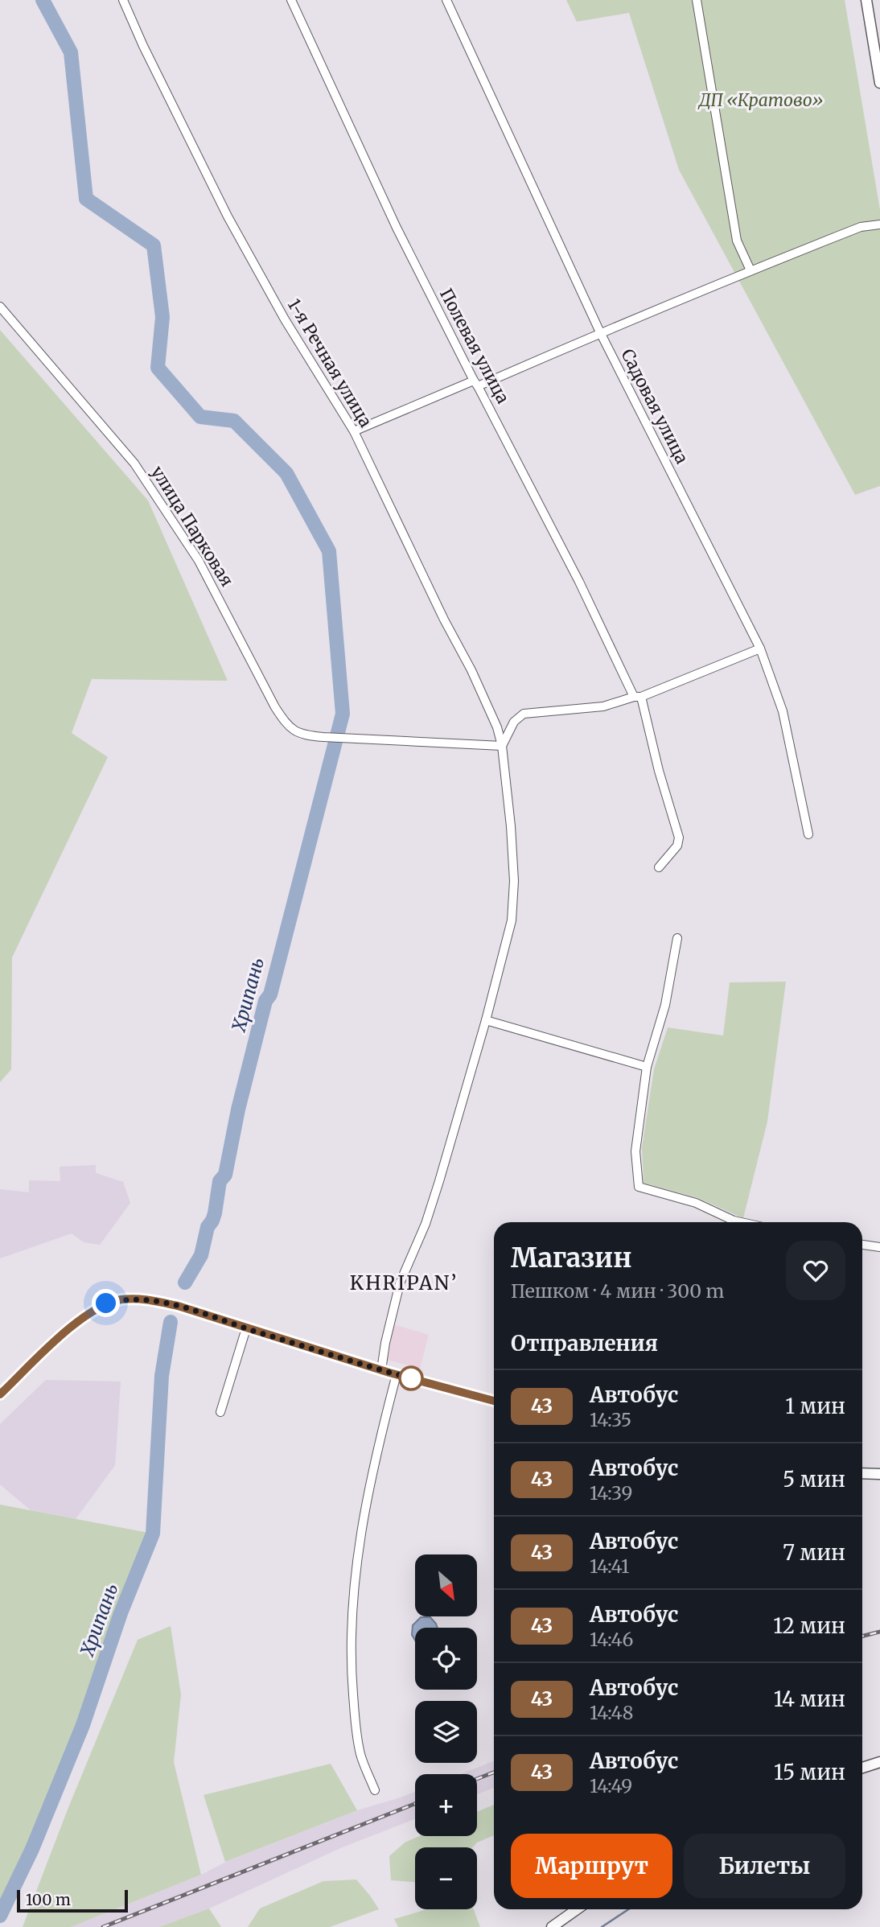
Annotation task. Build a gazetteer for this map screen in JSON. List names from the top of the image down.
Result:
{
  "streets": {
    "street": [
      "Полевая улица",
      "1-я Речная улица",
      "Садовая улица",
      "улица Парковая"
    ]
  },
  "crossings": [
    ["1-я Речная улица", "улица Парковая"]
  ],
  "districts": ["KHRIPAN’"],
  "water": ["Хрипань"],
  "parks": ["ДП «Кратово»"],
  "lines": ["bus line 43"],
  "scale_bar": "100 m",
  "north": "bottom right",
  "page": {
    "heading": [
      ["Магазин", "Пешком · 4 мин · 300 m"],
      "Отправления"
    ],
    "list": [
      {
        "mark": "43",
        "name": "Автобус",
        "note": "14:35",
        "value": "1 мин"
      },
      {
        "mark": "43",
        "name": "Автобус",
        "note": "14:39",
        "value": "5 мин"
      },
      {
        "mark": "43",
        "name": "Автобус",
        "note": "14:41",
        "value": "7 мин"
      },
      {
        "mark": "43",
        "name": "Автобус",
        "note": "14:46",
        "value": "12 мин"
      },
      {
        "mark": "43",
        "name": "Автобус",
        "note": "14:48",
        "value": "14 мин"
      },
      {
        "mark": "43",
        "name": "Автобус",
        "note": "14:49",
        "value": "15 мин"
      }
    ],
    "map_buttons": ["+", "−"],
    "buttons": ["Маршрут", "Билеты"],
    "scale": "100 m"
  }
}
